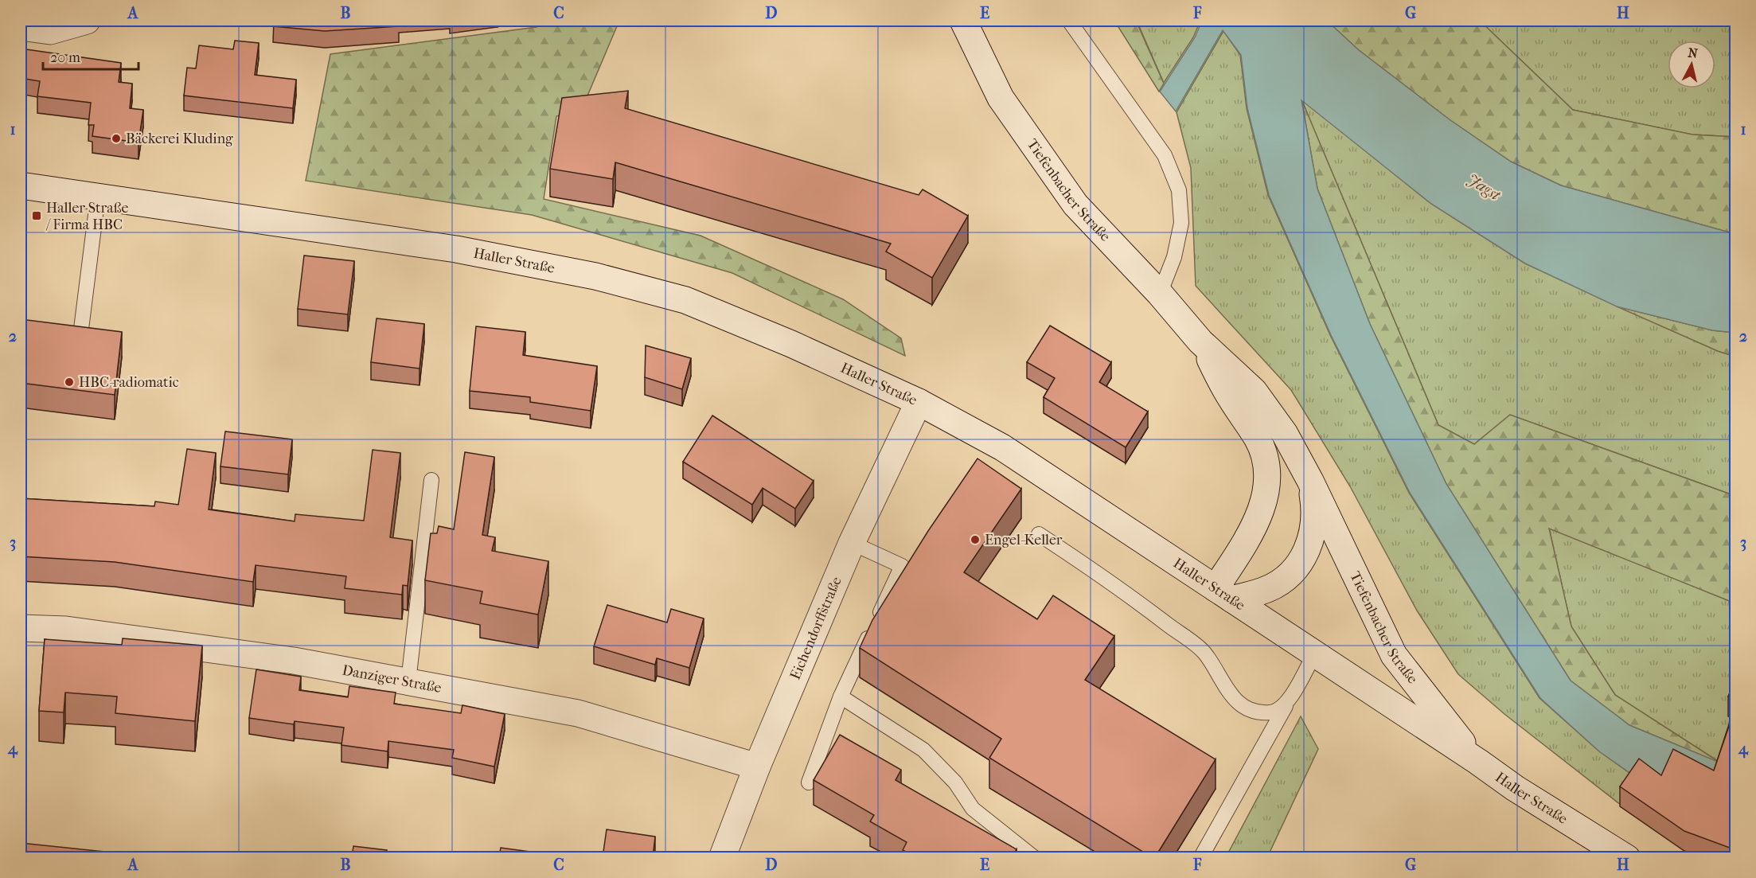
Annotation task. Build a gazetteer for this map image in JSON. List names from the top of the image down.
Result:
{
  "streets": {
    "main road": [
      "Tiefenbacher Straße",
      "Haller Straße",
      "Eichendorffstraße",
      "Danziger Straße"
    ]
  },
  "crossings": [
    ["Tiefenbacher Straße", "Haller Straße"],
    ["Haller Straße", "Eichendorffstraße"],
    ["Eichendorffstraße", "Danziger Straße"]
  ],
  "water": ["Jagst"],
  "places": {
    "other": ["Bäckerei Kluding", "HBC-radiomatic", "Engel-Keller"],
    "transit": ["Haller Straße / Firma HBC"]
  },
  "scale_bar": "20 m",
  "north": "top",
  "grid": {
    "columns": [
      "A",
      "B",
      "C",
      "D",
      "E",
      "F",
      "G",
      "H"
    ],
    "rows": [
      "1",
      "2",
      "3",
      "4"
    ]
  }
}
